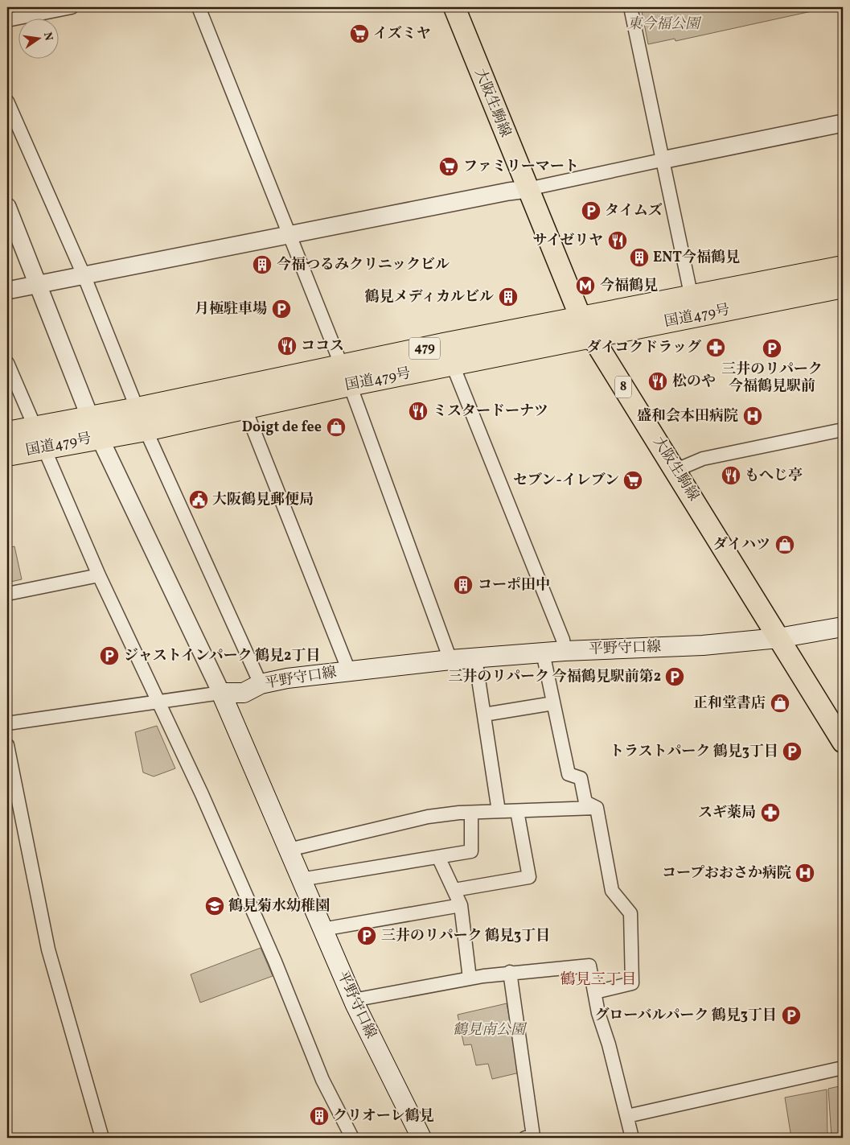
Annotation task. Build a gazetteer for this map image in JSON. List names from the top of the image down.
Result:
{
  "streets": {
    "highway": ["国道479号", "479"],
    "main road": ["大阪生駒線", "8", "平野守口線"]
  },
  "crossings": [
    ["大阪生駒線", "国道479号"],
    ["大阪生駒線", "平野守口線"]
  ],
  "districts": ["鶴見三丁目"],
  "parks": ["東今福公園", "鶴見南公園"],
  "places": {
    "supermarket": ["イズミヤ", "ファミリーマート", "セブン-イレブン"],
    "parking": [
      "タイムズ",
      "月極駐車場",
      "三井のリパーク 今福鶴見駅前",
      "ジャストインパーク 鶴見2丁目",
      "三井のリパーク 今福鶴見駅前第2",
      "トラストパーク 鶴見3丁目",
      "三井のリパーク 鶴見3丁目",
      "グローバルパーク 鶴見3丁目"
    ],
    "restaurant": [
      "サイゼリヤ",
      "ココス",
      "松のや",
      "ミスタードーナツ",
      "もへじ亭"
    ],
    "building": [
      "ENT今福鶴見",
      "今福つるみクリニックビル",
      "鶴見メディカルビル",
      "コーポ田中",
      "クリオーレ鶴見"
    ],
    "metro station": ["今福鶴見"],
    "pharmacy": ["ダイコクドラッグ", "スギ薬局"],
    "hospital": ["盛和会本田病院", "コープおおさか病院"],
    "shop": ["Doigt de fee", "ダイハツ", "正和堂書店"],
    "public building": ["大阪鶴見郵便局"],
    "school or university": ["鶴見菊水幼稚園"]
  },
  "north": "right"
}
